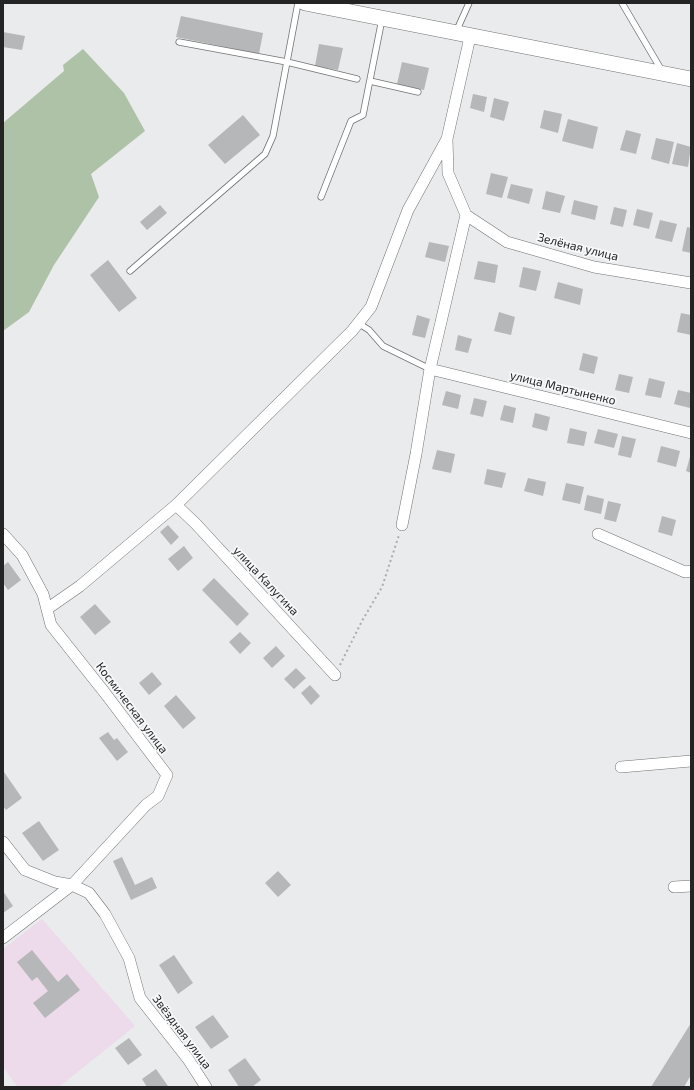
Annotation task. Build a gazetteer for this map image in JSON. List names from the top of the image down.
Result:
{
  "streets": {
    "street": [
      "Зелёная улица",
      "улица Мартыненко",
      "улица Калугина",
      "Космическая улица",
      "Звёздная улица"
    ]
  },
  "crossings": [
    ["Космическая улица", "Звёздная улица"]
  ]
}
